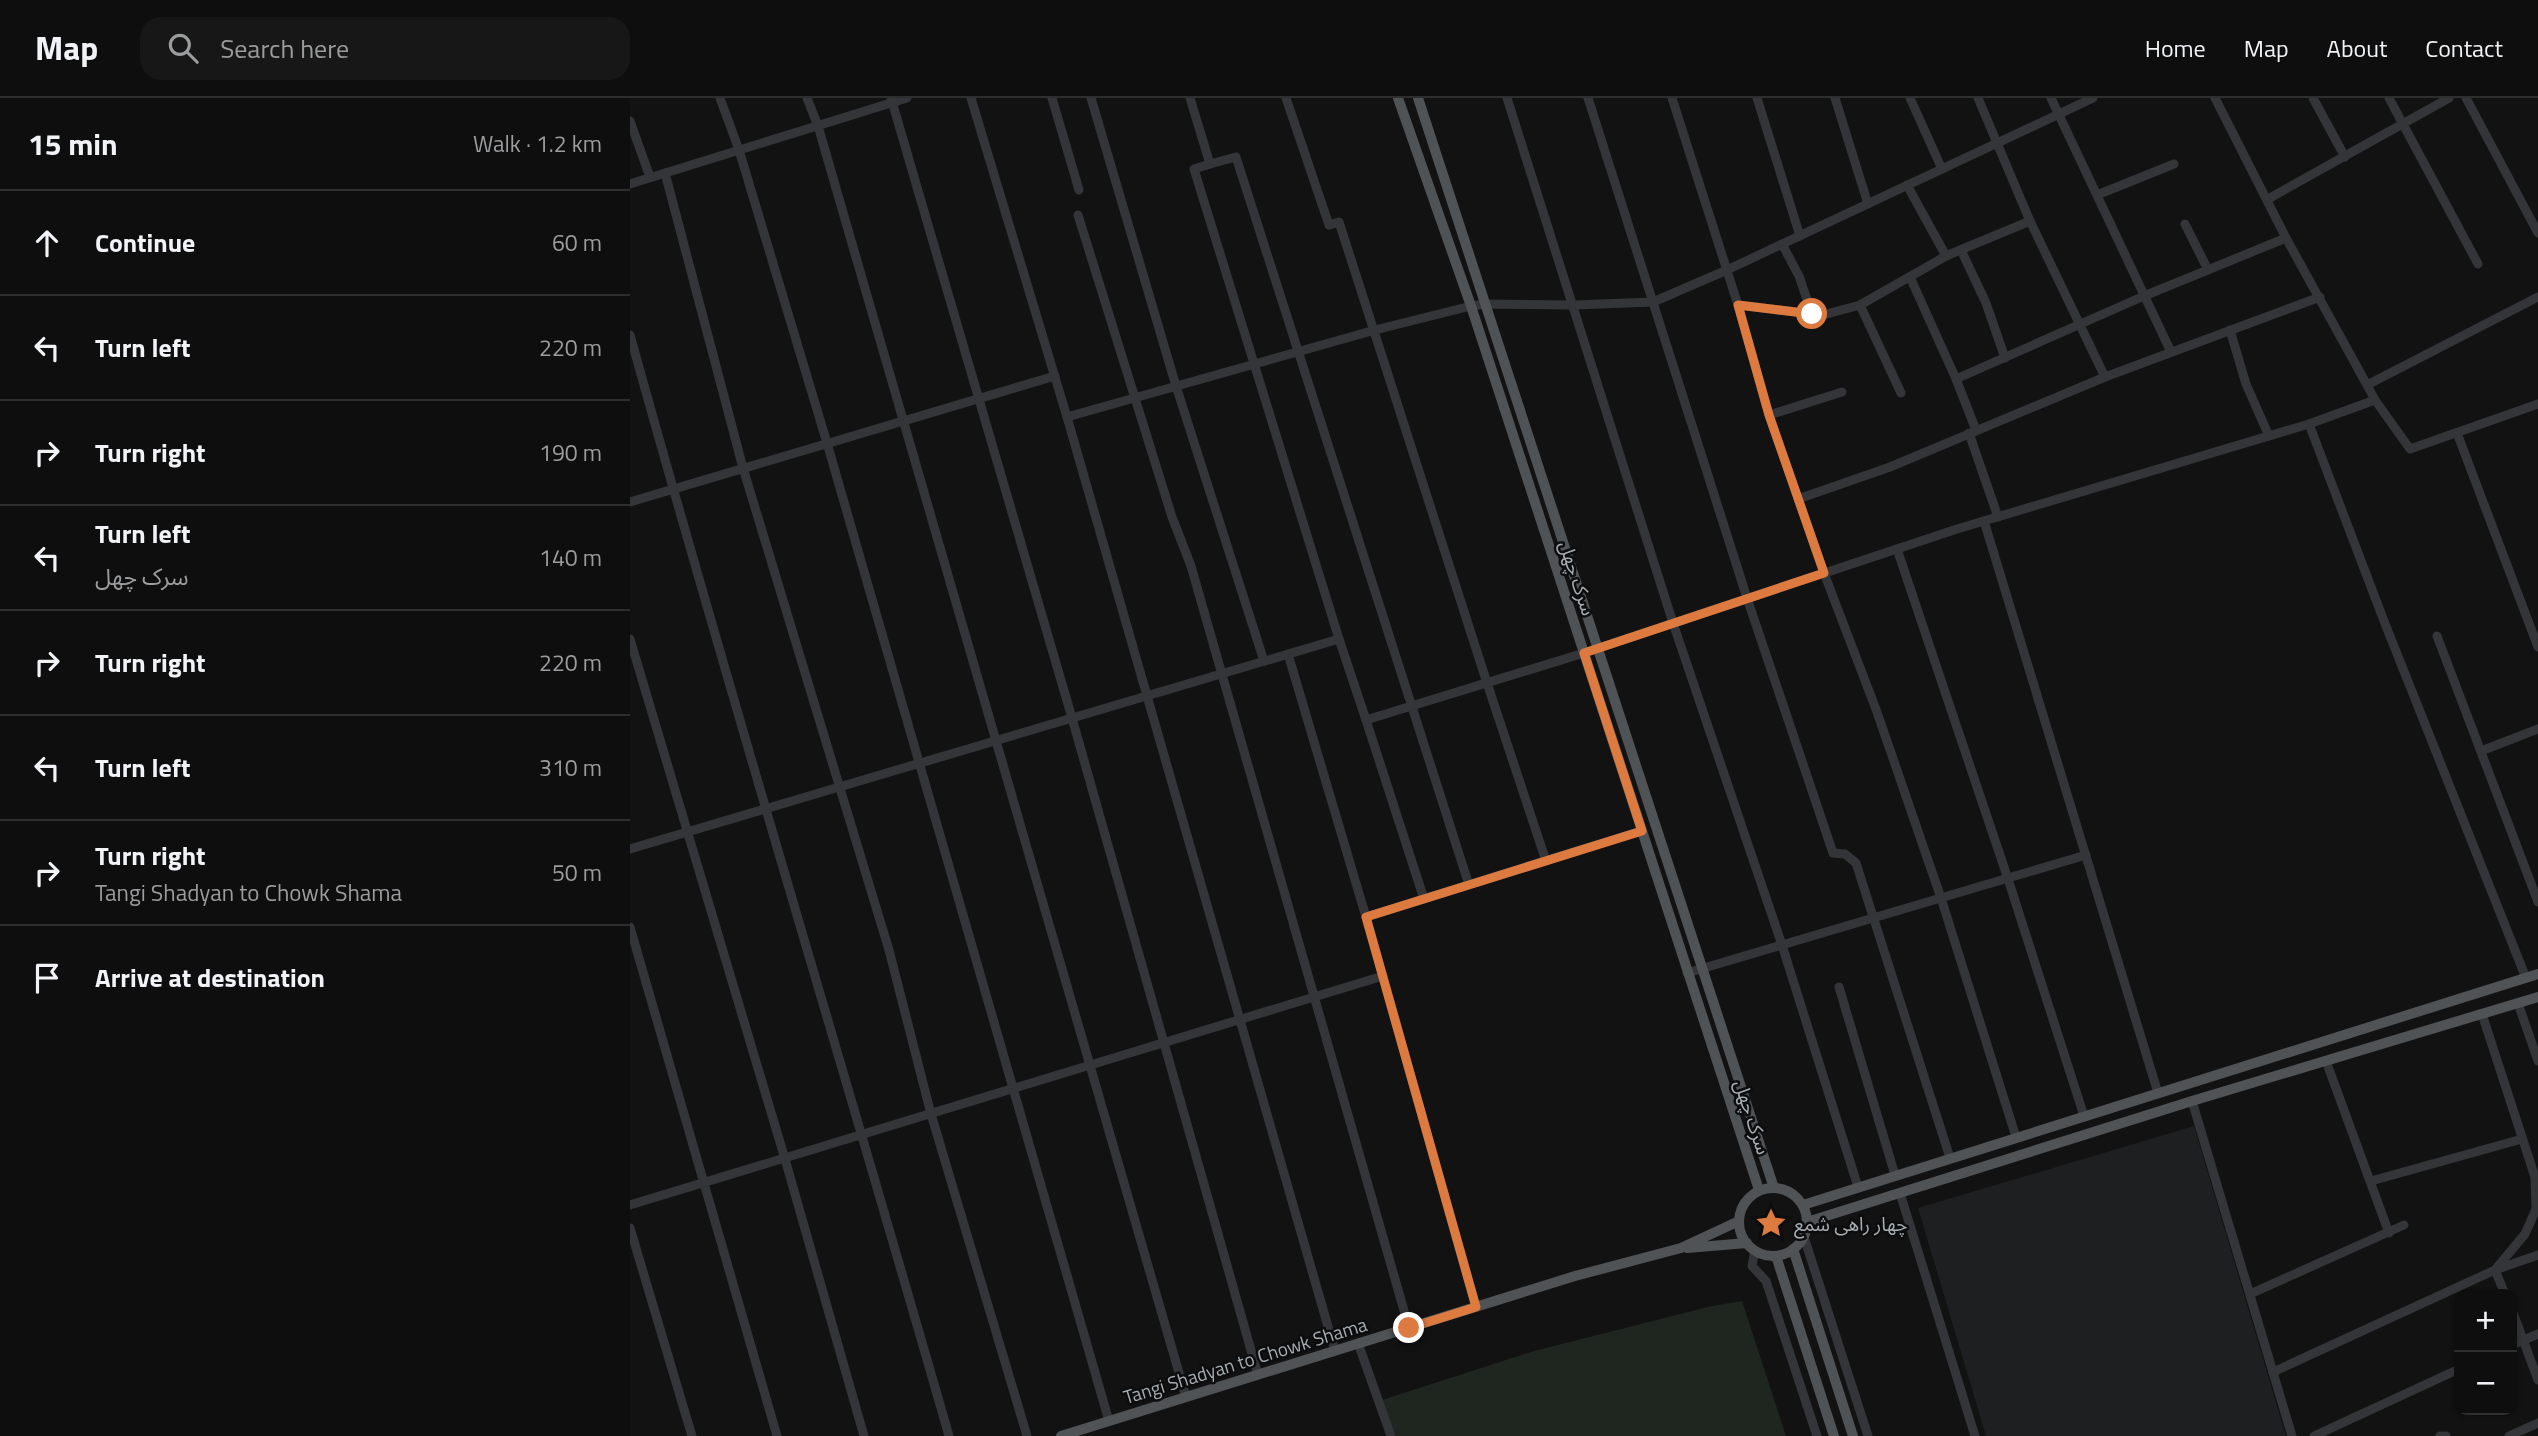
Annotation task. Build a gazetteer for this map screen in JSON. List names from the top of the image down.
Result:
{
  "streets": {
    "main road": ["سرک چهل", "Tangi Shadyan to Chowk Shama"]
  },
  "places": {
    "place": ["چهار راهی شمع"]
  },
  "page": {
    "header": "Map",
    "search": "Search here",
    "nav": [
      "Home",
      "Map",
      "About",
      "Contact"
    ],
    "heading": ["15 min", "Walk · 1.2 km"],
    "list": [
      ["Continue", "60 m"],
      ["Turn left", "220 m"],
      ["Turn right", "190 m"],
      ["Turn left", "سرک چهل", "140 m"],
      ["Turn right", "220 m"],
      ["Turn left", "310 m"],
      ["Turn right", "Tangi Shadyan to Chowk Shama", "50 m"],
      "Arrive at destination"
    ],
    "map_buttons": ["+", "−"]
  }
}
